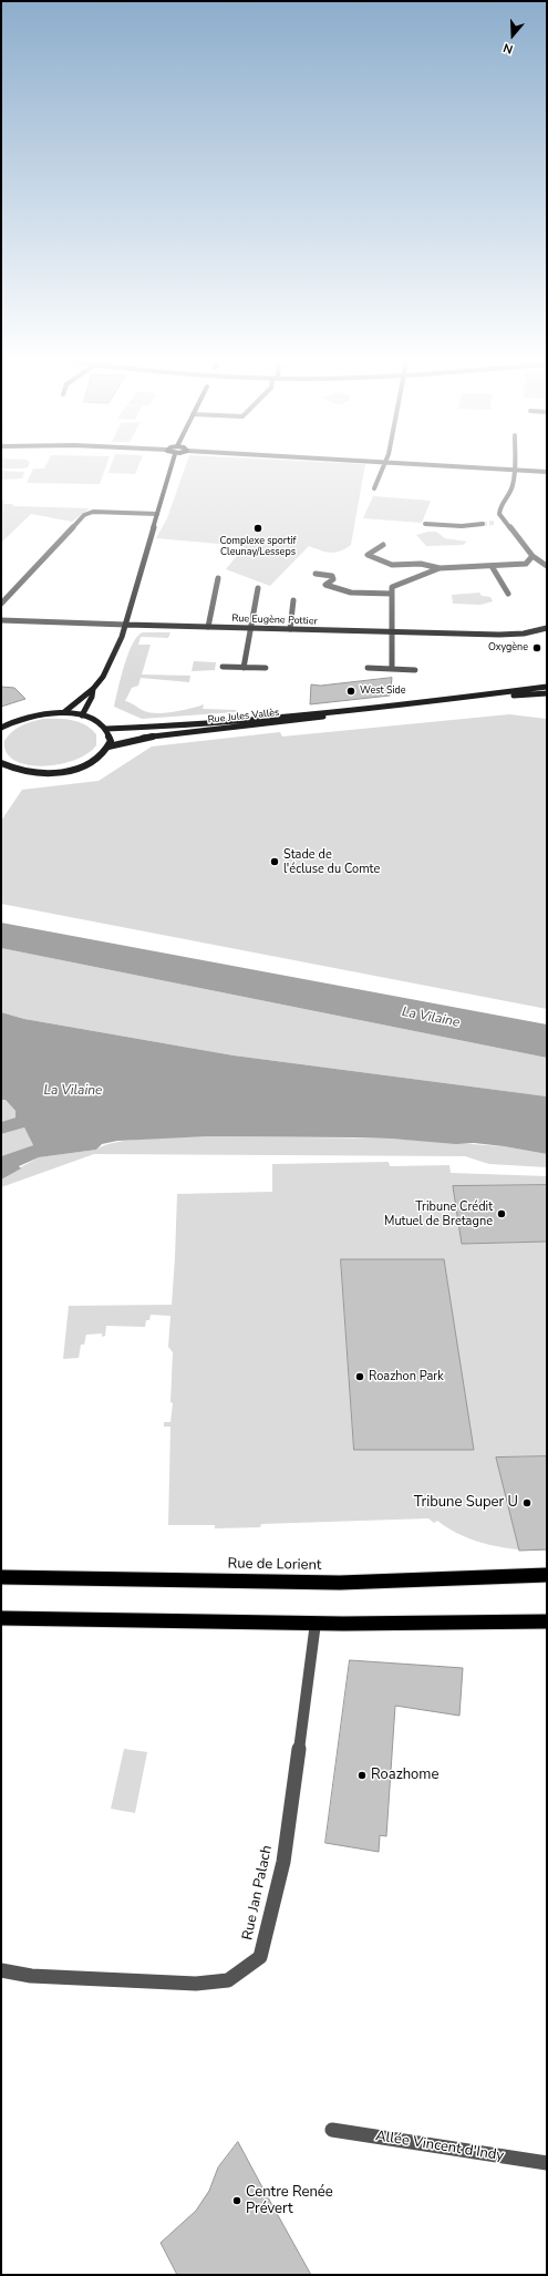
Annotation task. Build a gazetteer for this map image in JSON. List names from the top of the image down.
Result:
{
  "streets": {
    "main road": ["Rue Eugène Pottier", "Rue Jules Vallès", "Rue de Lorient"],
    "street": ["Rue Jan Palach", "Allée Vincent d'Indy"]
  },
  "water": ["La Vilaine"],
  "places": [
    "Complexe sportif Cleunay/Lesseps",
    "Oxygène",
    "West Side",
    "Stade de l'écluse du Comte",
    "Tribune Crédit Mutuel de Bretagne",
    "Roazhon Park",
    "Tribune Super U",
    "Roazhome",
    "Centre Renée Prévert"
  ],
  "north": "bottom"
}
